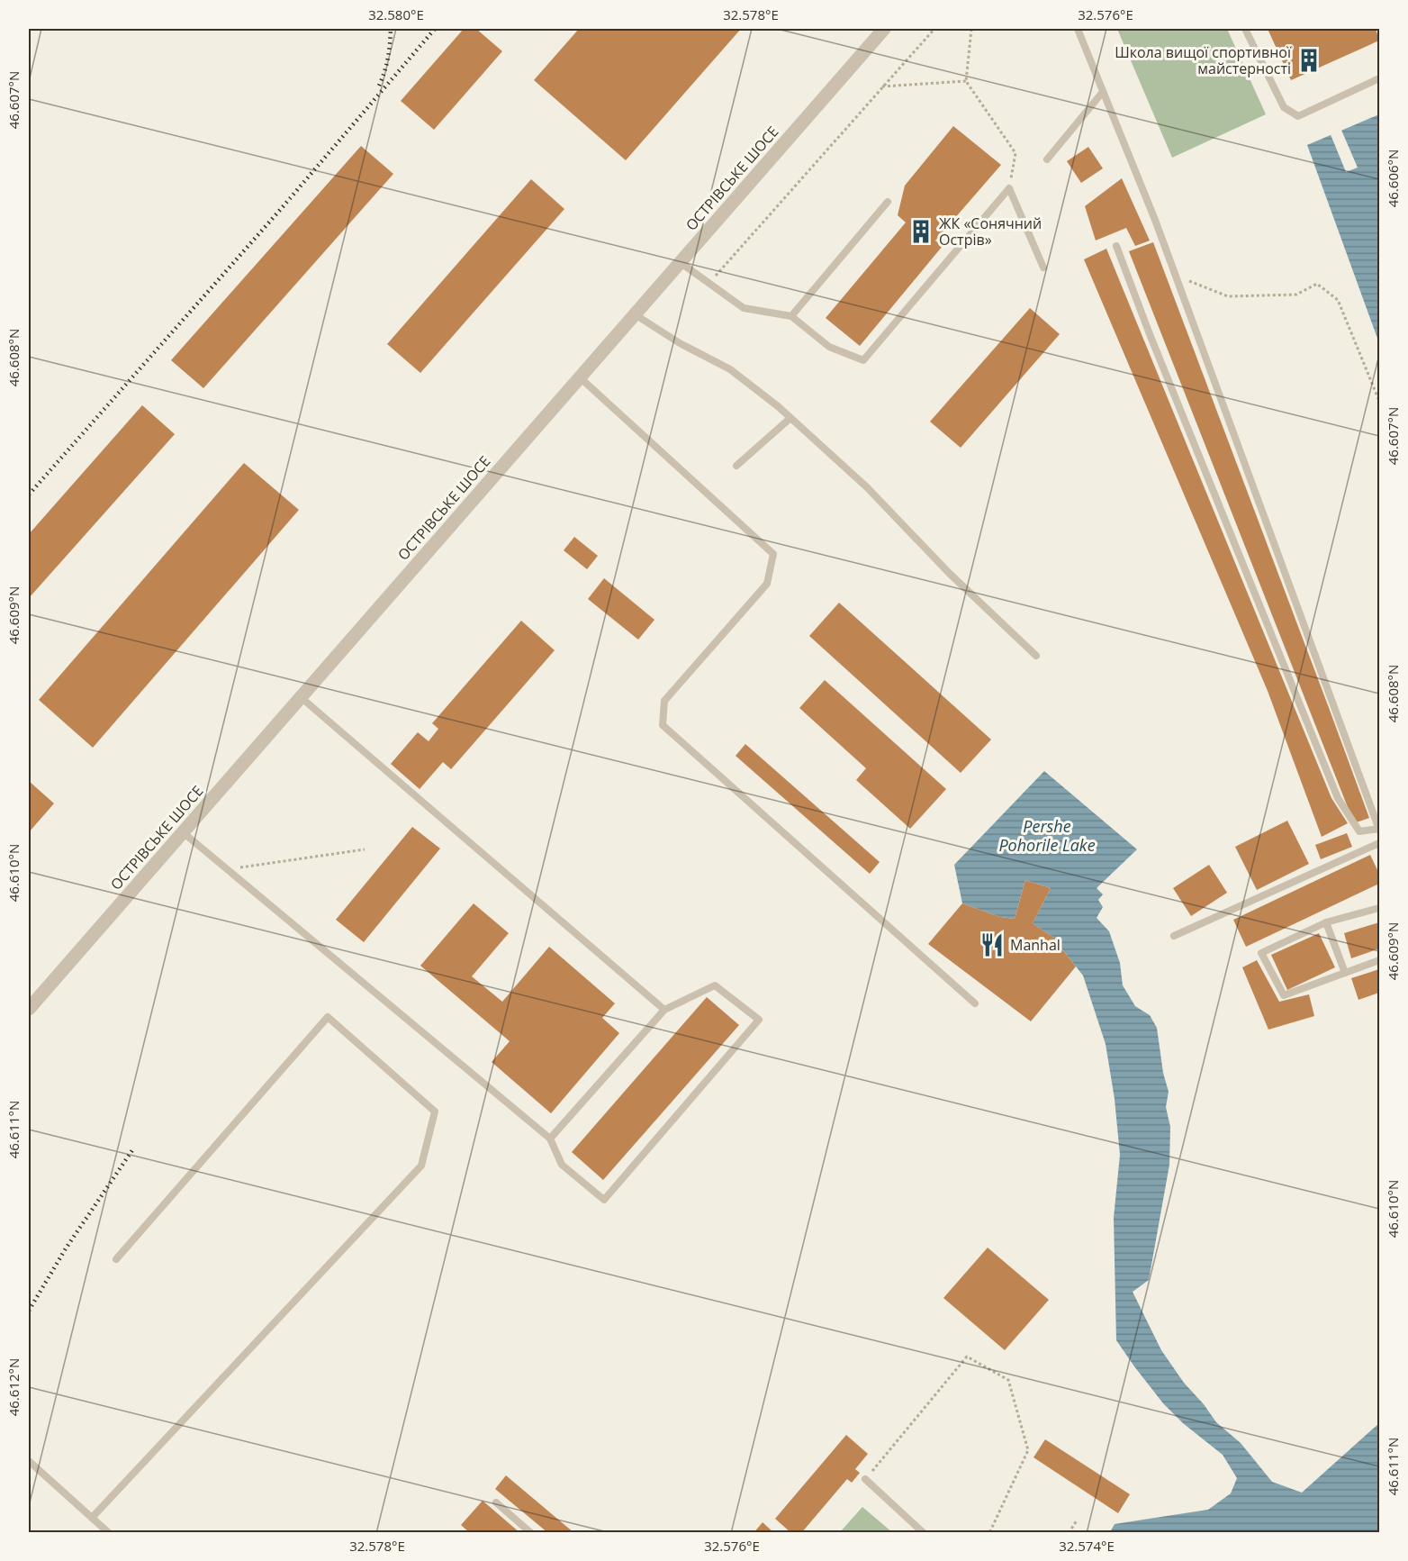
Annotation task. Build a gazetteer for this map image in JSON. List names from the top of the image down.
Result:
{
  "streets": {
    "street": ["ОСТРІВСЬКЕ ШОСЕ"]
  },
  "water": ["Pershe Pohorile Lake"],
  "places": {
    "building": ["Школа вищої спортивної майстерності", "ЖК «Сонячний Острів»"],
    "restaurant": ["Manhal"]
  },
  "coordinates": [
    "32.580°E",
    "32.578°E",
    "32.576°E",
    "46.607°N",
    "46.606°N",
    "46.608°N",
    "46.609°N",
    "46.610°N",
    "46.611°N",
    "46.612°N",
    "32.574°E"
  ]
}
